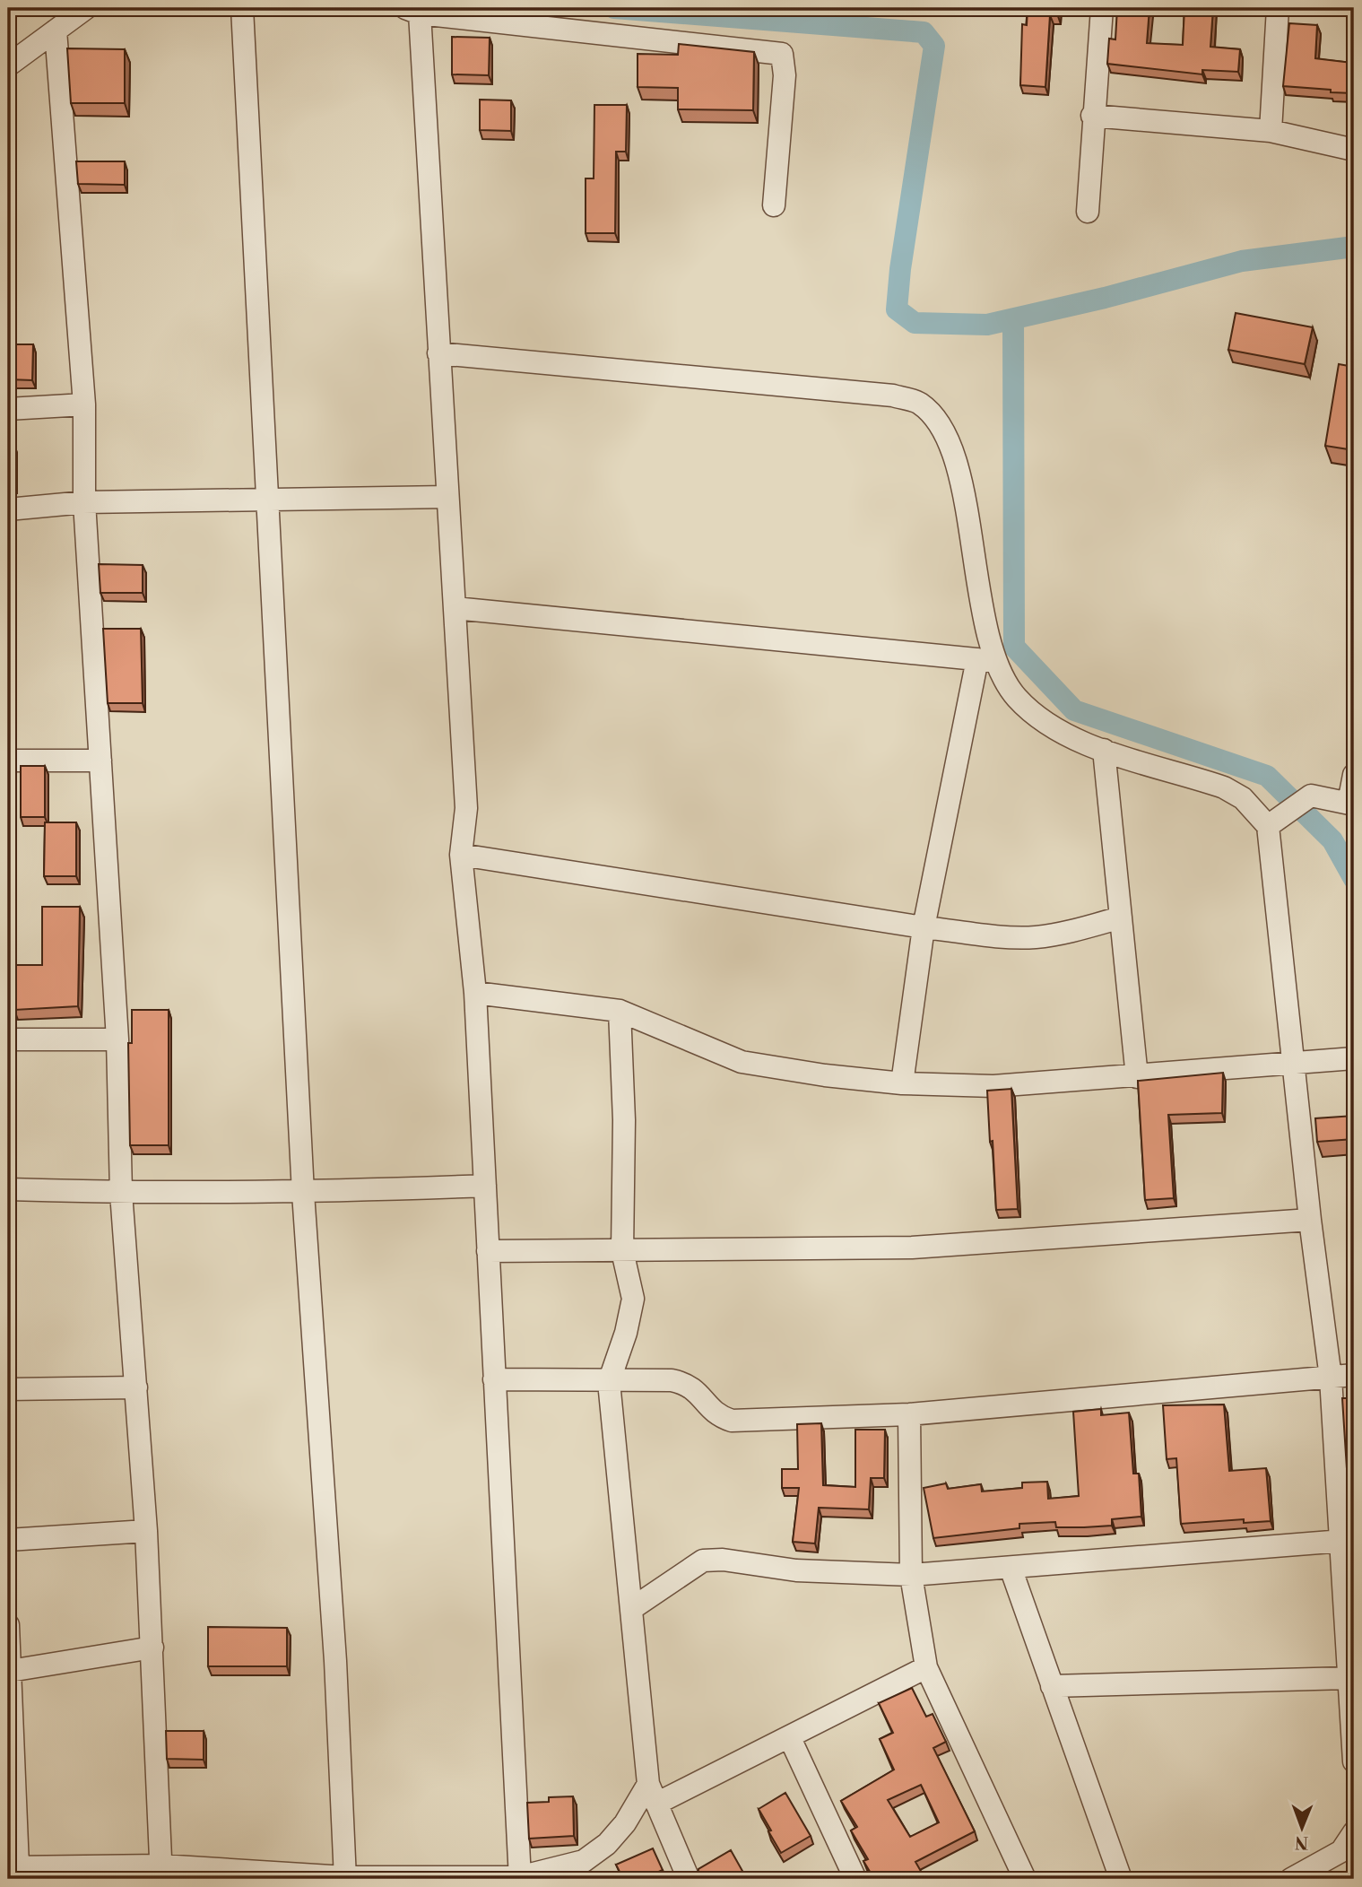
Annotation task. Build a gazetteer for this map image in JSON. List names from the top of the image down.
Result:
{
  "north": "bottom"
}
